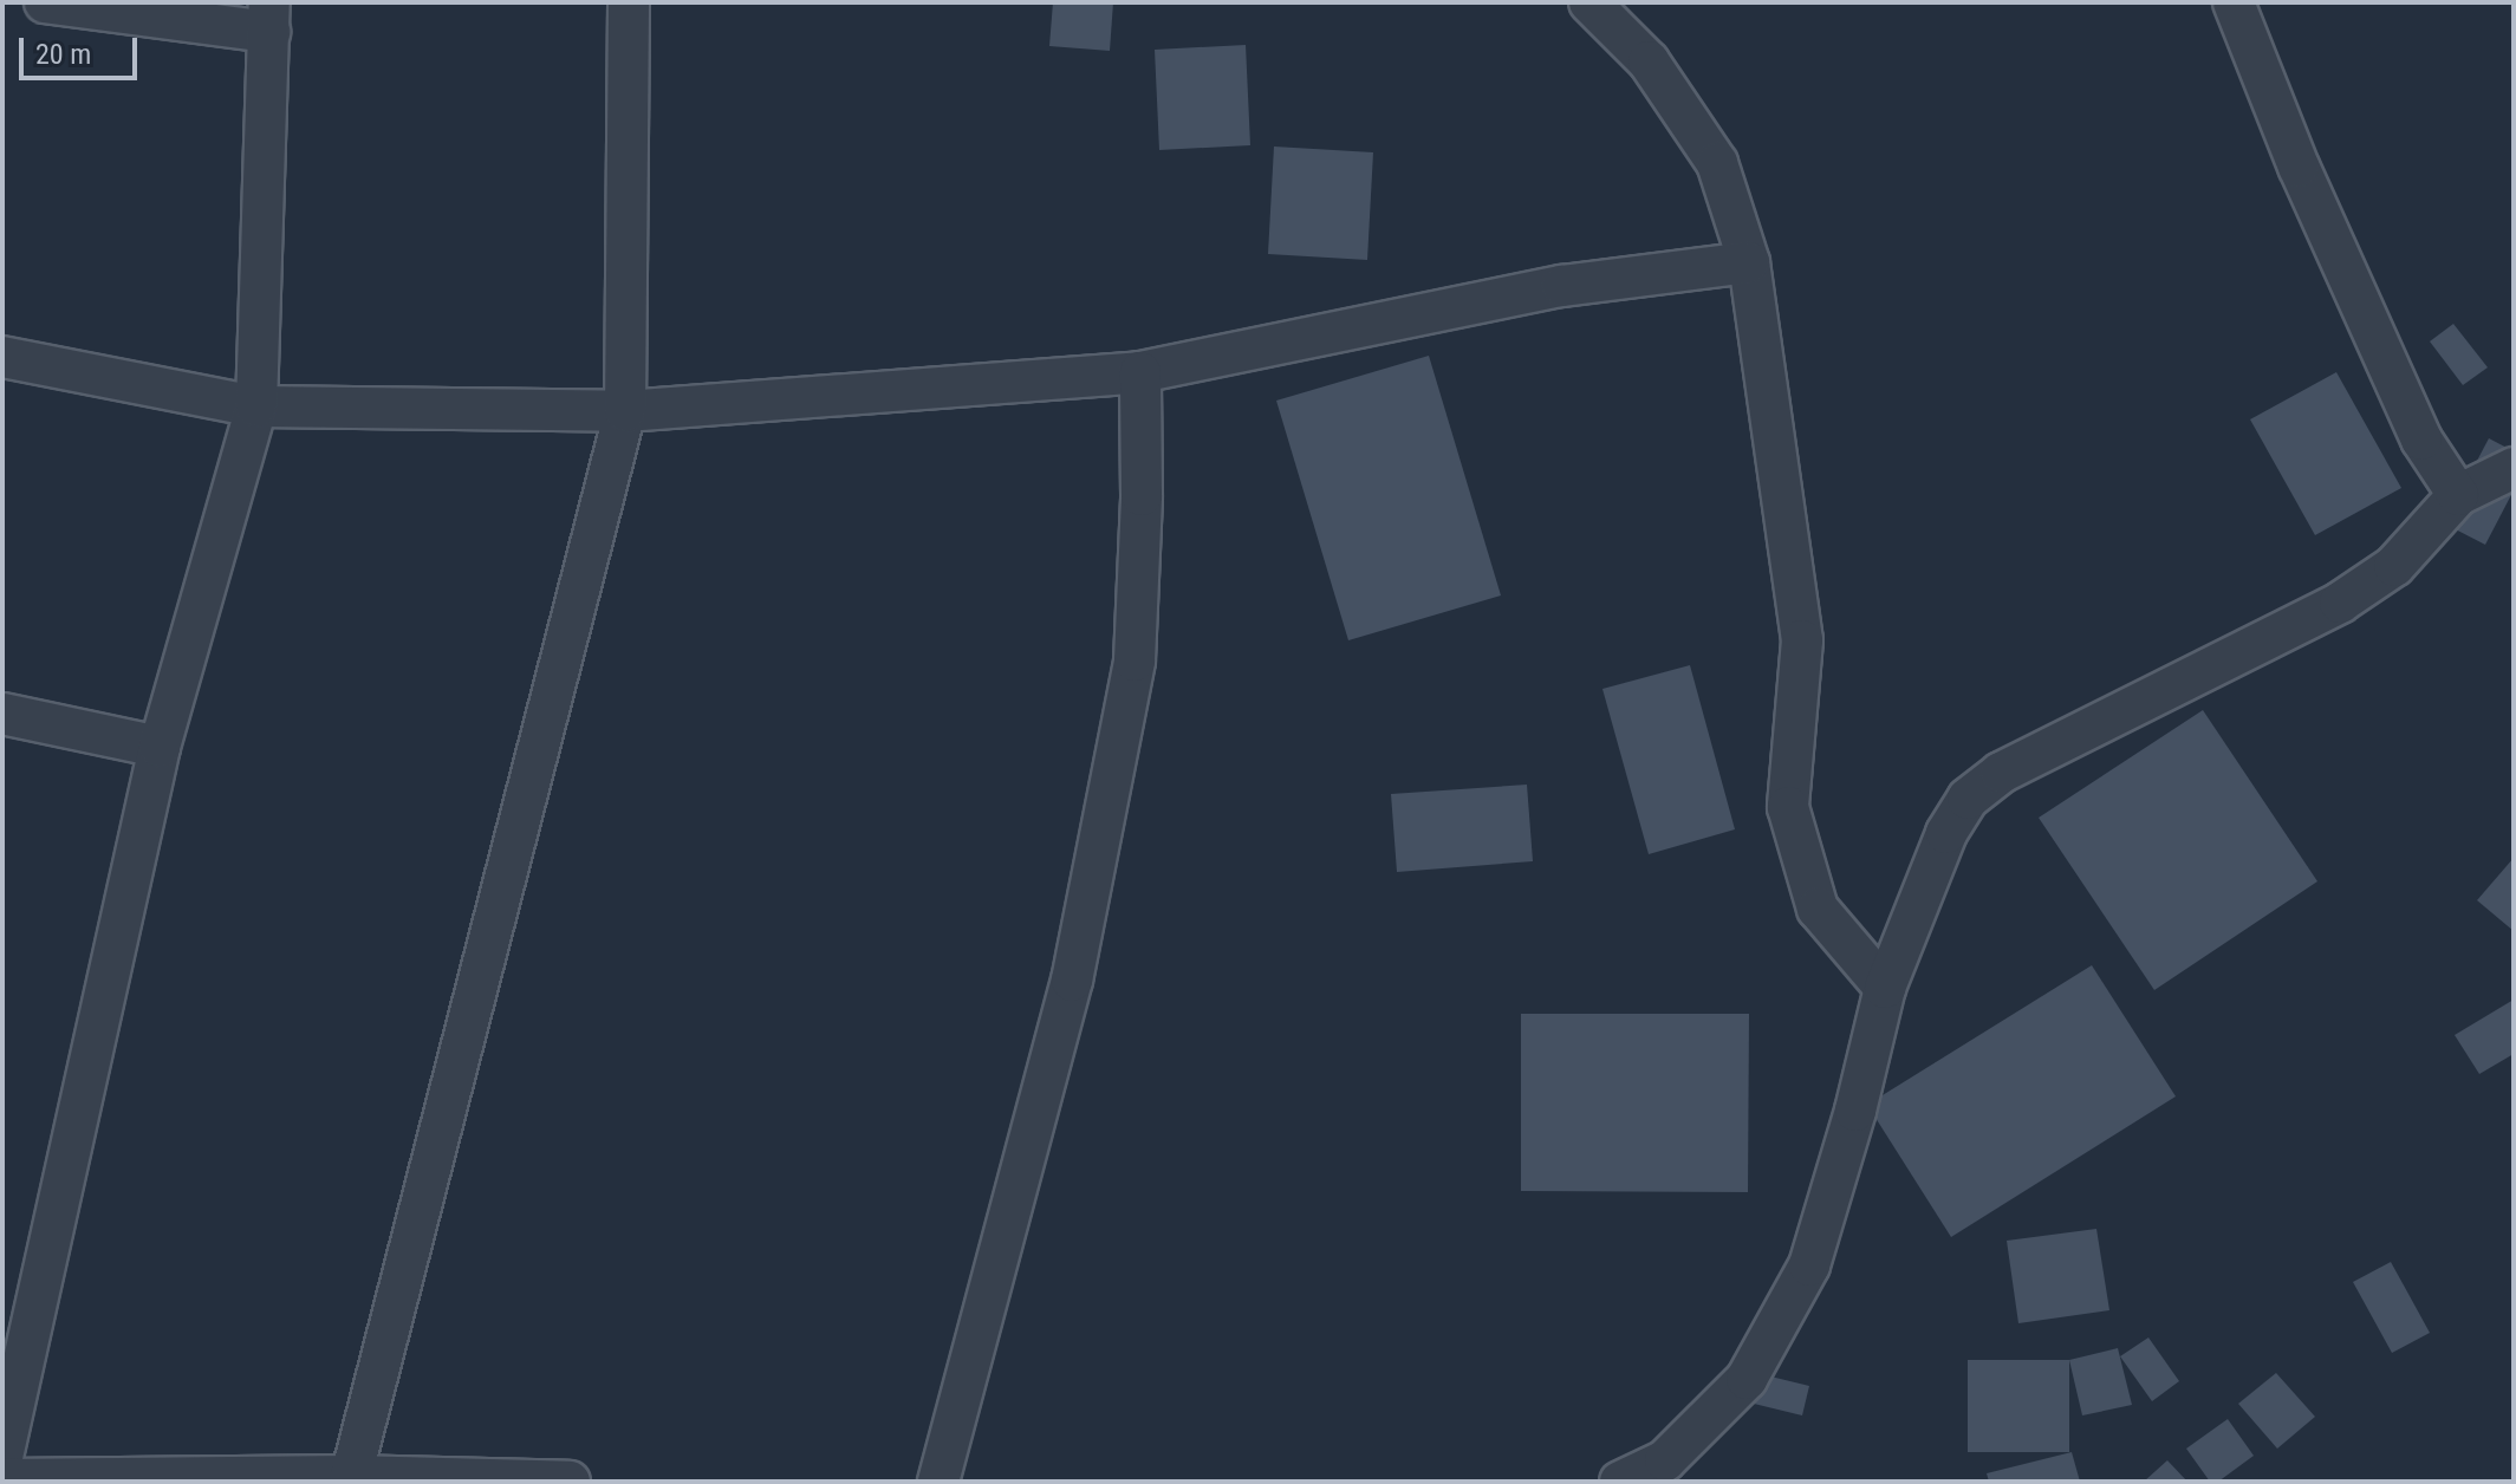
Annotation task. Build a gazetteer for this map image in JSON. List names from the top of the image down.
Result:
{
  "scale_bar": "20 m"
}
